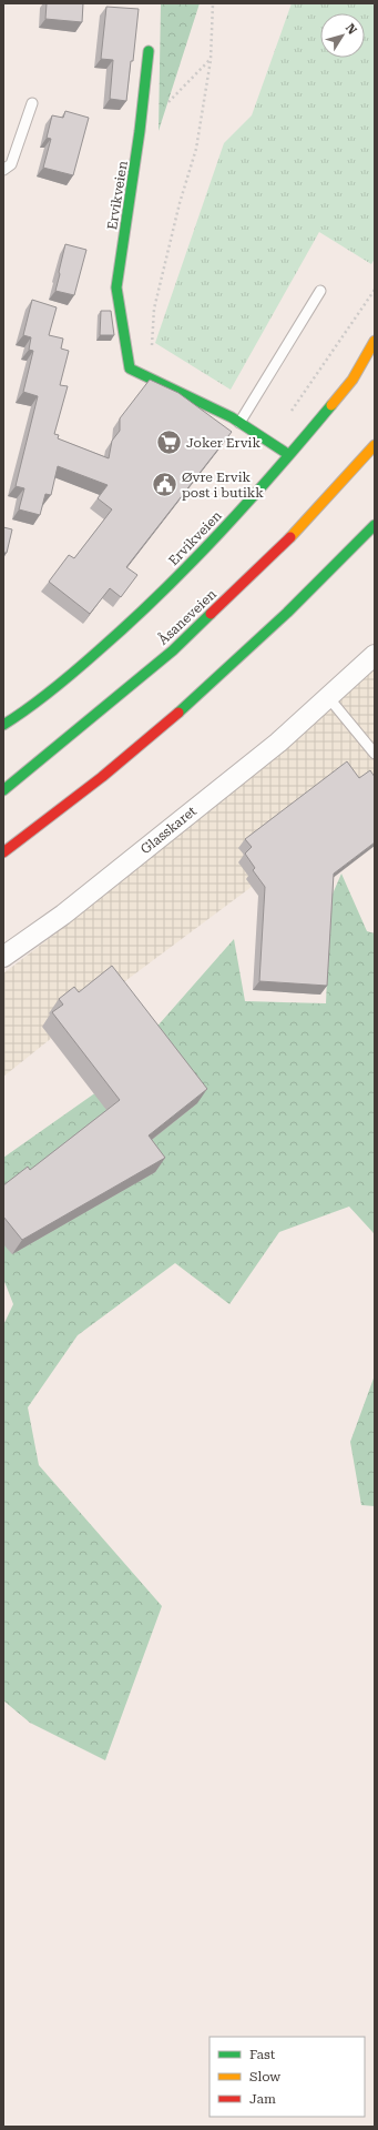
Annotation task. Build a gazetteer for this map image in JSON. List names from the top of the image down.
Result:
{
  "streets": {
    "main road": ["Ervikveien", "Åsaneveien"],
    "street": ["Glasskaret"]
  },
  "places": {
    "supermarket": ["Joker Ervik"],
    "public building": ["Øvre Ervik post i butikk"]
  },
  "legend": ["Fast", "Slow", "Jam"],
  "north": "top right"
}
